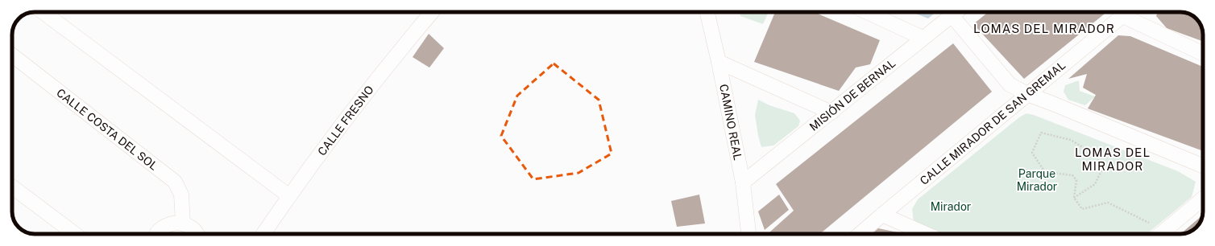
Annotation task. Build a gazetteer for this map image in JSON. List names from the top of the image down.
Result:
{
  "streets": {
    "street": [
      "MISIÓN DE BERNAL",
      "CALLE FRESNO",
      "CAMINO REAL",
      "CALLE MIRADOR DE SAN GREMAL",
      "CALLE COSTA DEL SOL"
    ]
  },
  "crossings": [
    ["MISIÓN DE BERNAL", "CAMINO REAL"]
  ],
  "districts": ["LOMAS DEL MIRADOR", "LOMAS DEL MIRADOR"],
  "parks": ["Parque Mirador", "Mirador"]
}
